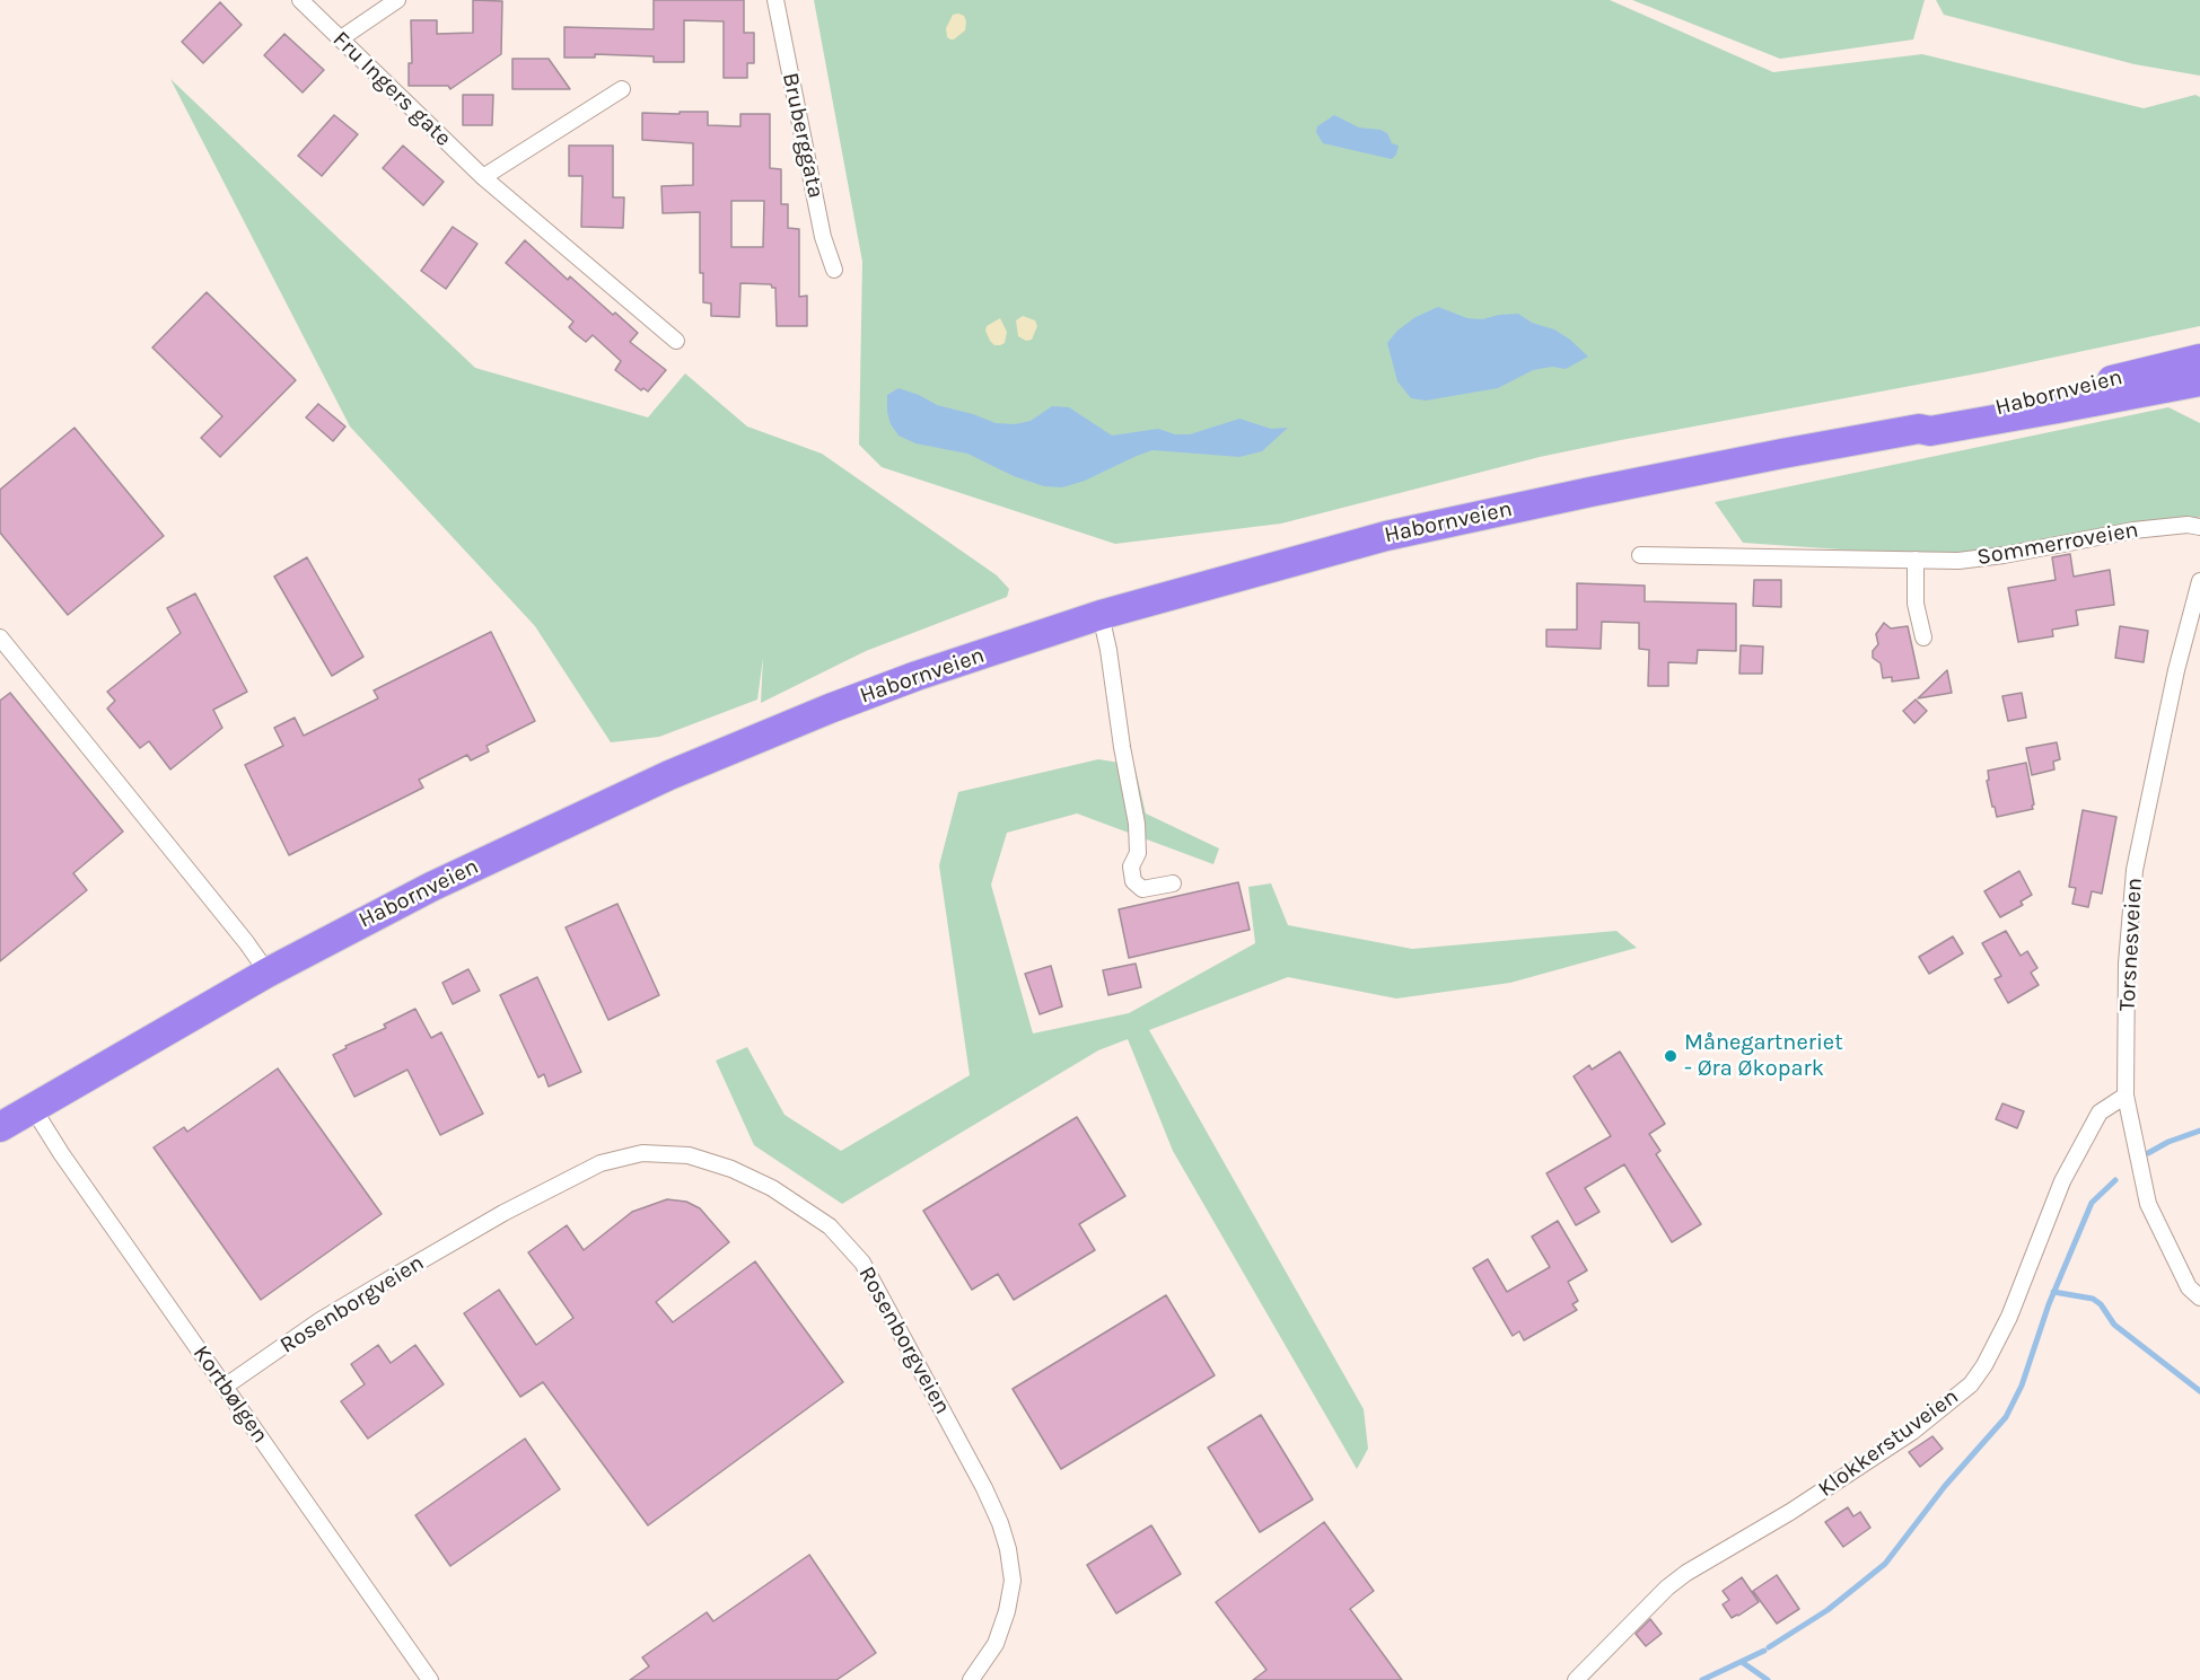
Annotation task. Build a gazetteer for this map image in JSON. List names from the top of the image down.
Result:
{
  "streets": {
    "highway": ["Habornveien"],
    "street": [
      "Fru Ingers gate",
      "Bruberggata",
      "Sommerroveien",
      "Torsnesveien",
      "Rosenborgveien",
      "Kortbølgen",
      "Klokkerstuveien"
    ]
  },
  "crossings": [
    ["Habornveien", "Kortbølgen"],
    ["Torsnesveien", "Klokkerstuveien"],
    ["Rosenborgveien", "Kortbølgen"]
  ],
  "places": ["Månegartneriet - Øra Økopark"]
}
